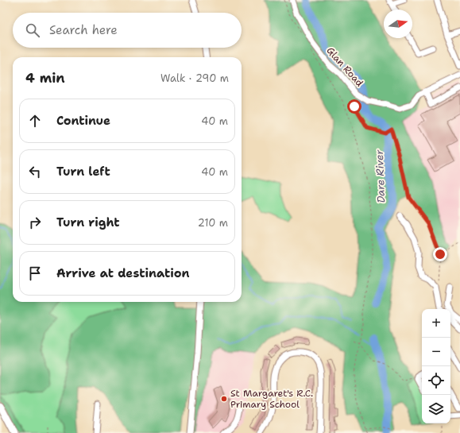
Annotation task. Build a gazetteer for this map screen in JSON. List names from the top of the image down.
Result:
{
  "streets": {
    "street": ["Glan Road"]
  },
  "water": ["Dare River"],
  "places": ["St Margaret's R.C. Primary School"],
  "north": "right",
  "page": {
    "search": "Search here",
    "heading": ["4 min", "Walk · 290 m"],
    "list": [
      ["Continue", "40 m"],
      ["Turn left", "40 m"],
      ["Turn right", "210 m"],
      "Arrive at destination"
    ],
    "map_buttons": ["+", "−"]
  }
}
